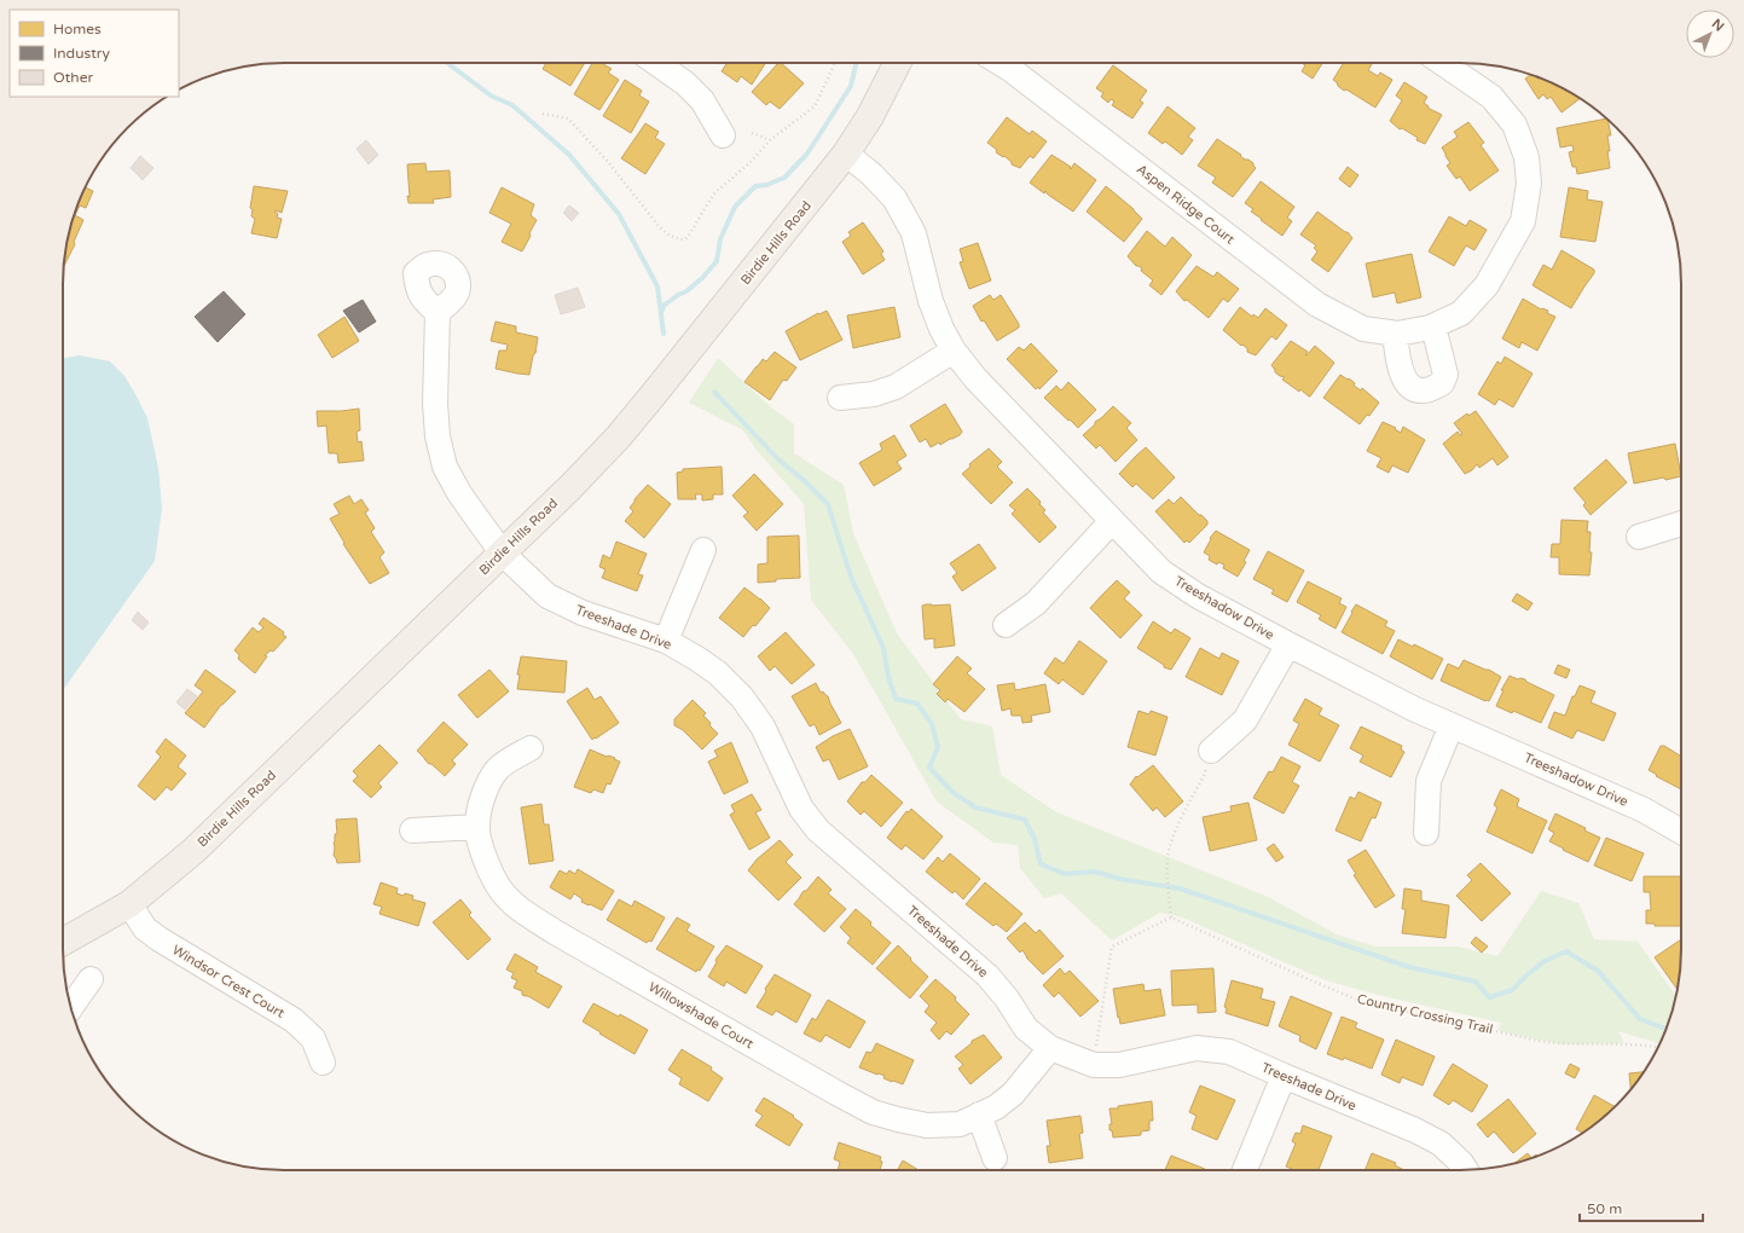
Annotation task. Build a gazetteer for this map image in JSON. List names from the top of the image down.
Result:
{
  "streets": {
    "main road": ["Birdie Hills Road"],
    "street": [
      "Aspen Ridge Court",
      "Treeshadow Drive",
      "Treeshade Drive",
      "Windsor Crest Court",
      "Willowshade Court"
    ],
    "path": ["Country Crossing Trail"]
  },
  "crossings": [
    ["Birdie Hills Road", "Treeshadow Drive"],
    ["Birdie Hills Road", "Treeshade Drive"],
    ["Birdie Hills Road", "Windsor Crest Court"],
    ["Treeshade Drive", "Willowshade Court"]
  ],
  "legend": ["Homes", "Industry", "Other"],
  "scale_bar": "50 m",
  "north": "top right"
}
